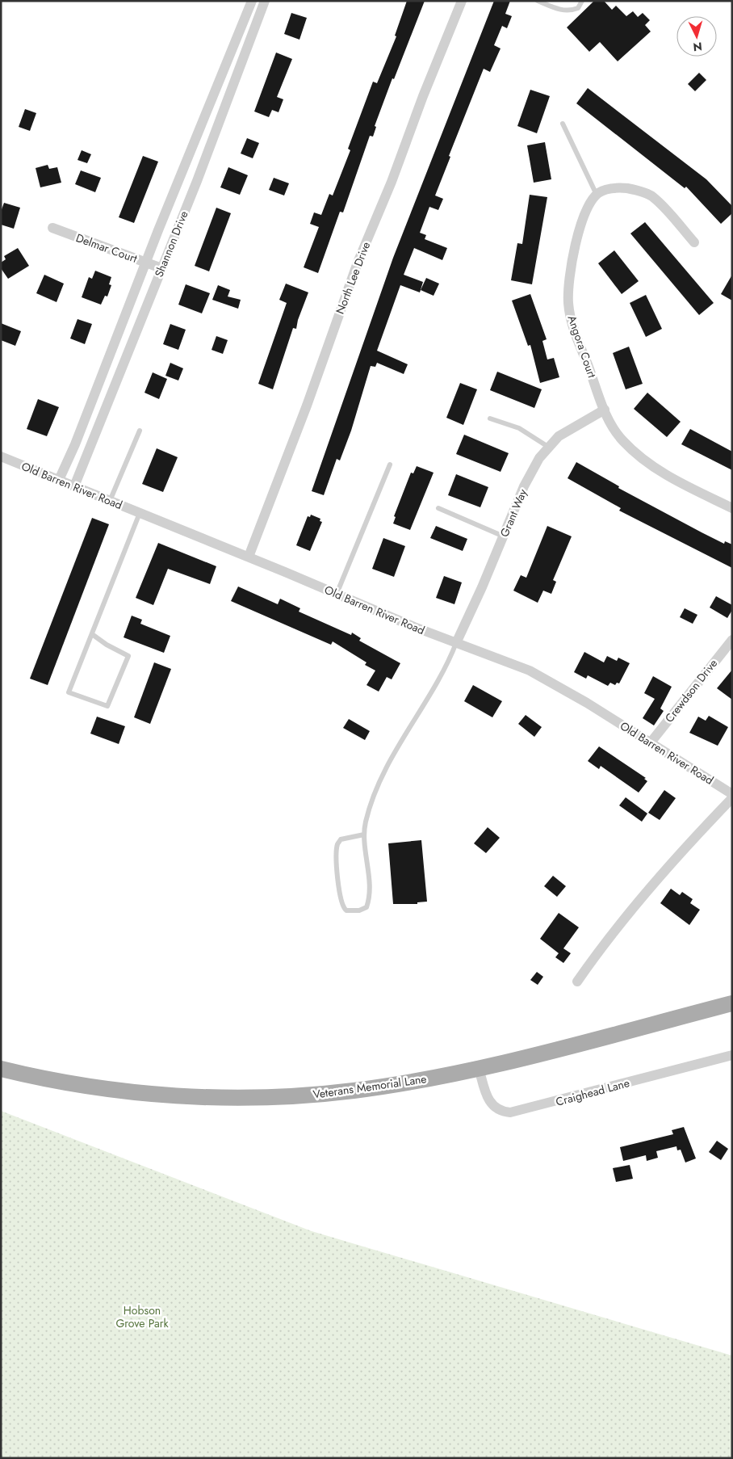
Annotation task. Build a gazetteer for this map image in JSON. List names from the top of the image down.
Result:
{
  "streets": {
    "main road": ["Veterans Memorial Lane"],
    "street": [
      "Shannon Drive",
      "Delmar Court",
      "North Lee Drive",
      "Angora Court",
      "Old Barren River Road",
      "Grant Way",
      "Crewdson Drive",
      "Craighead Lane"
    ]
  },
  "crossings": [
    ["Shannon Drive", "Delmar Court"],
    ["Shannon Drive", "Old Barren River Road"],
    ["North Lee Drive", "Old Barren River Road"],
    ["Angora Court", "Grant Way"],
    ["Old Barren River Road", "Grant Way"],
    ["Old Barren River Road", "Crewdson Drive"],
    ["Veterans Memorial Lane", "Craighead Lane"]
  ],
  "parks": ["Hobson Grove Park"],
  "north": "bottom"
}
